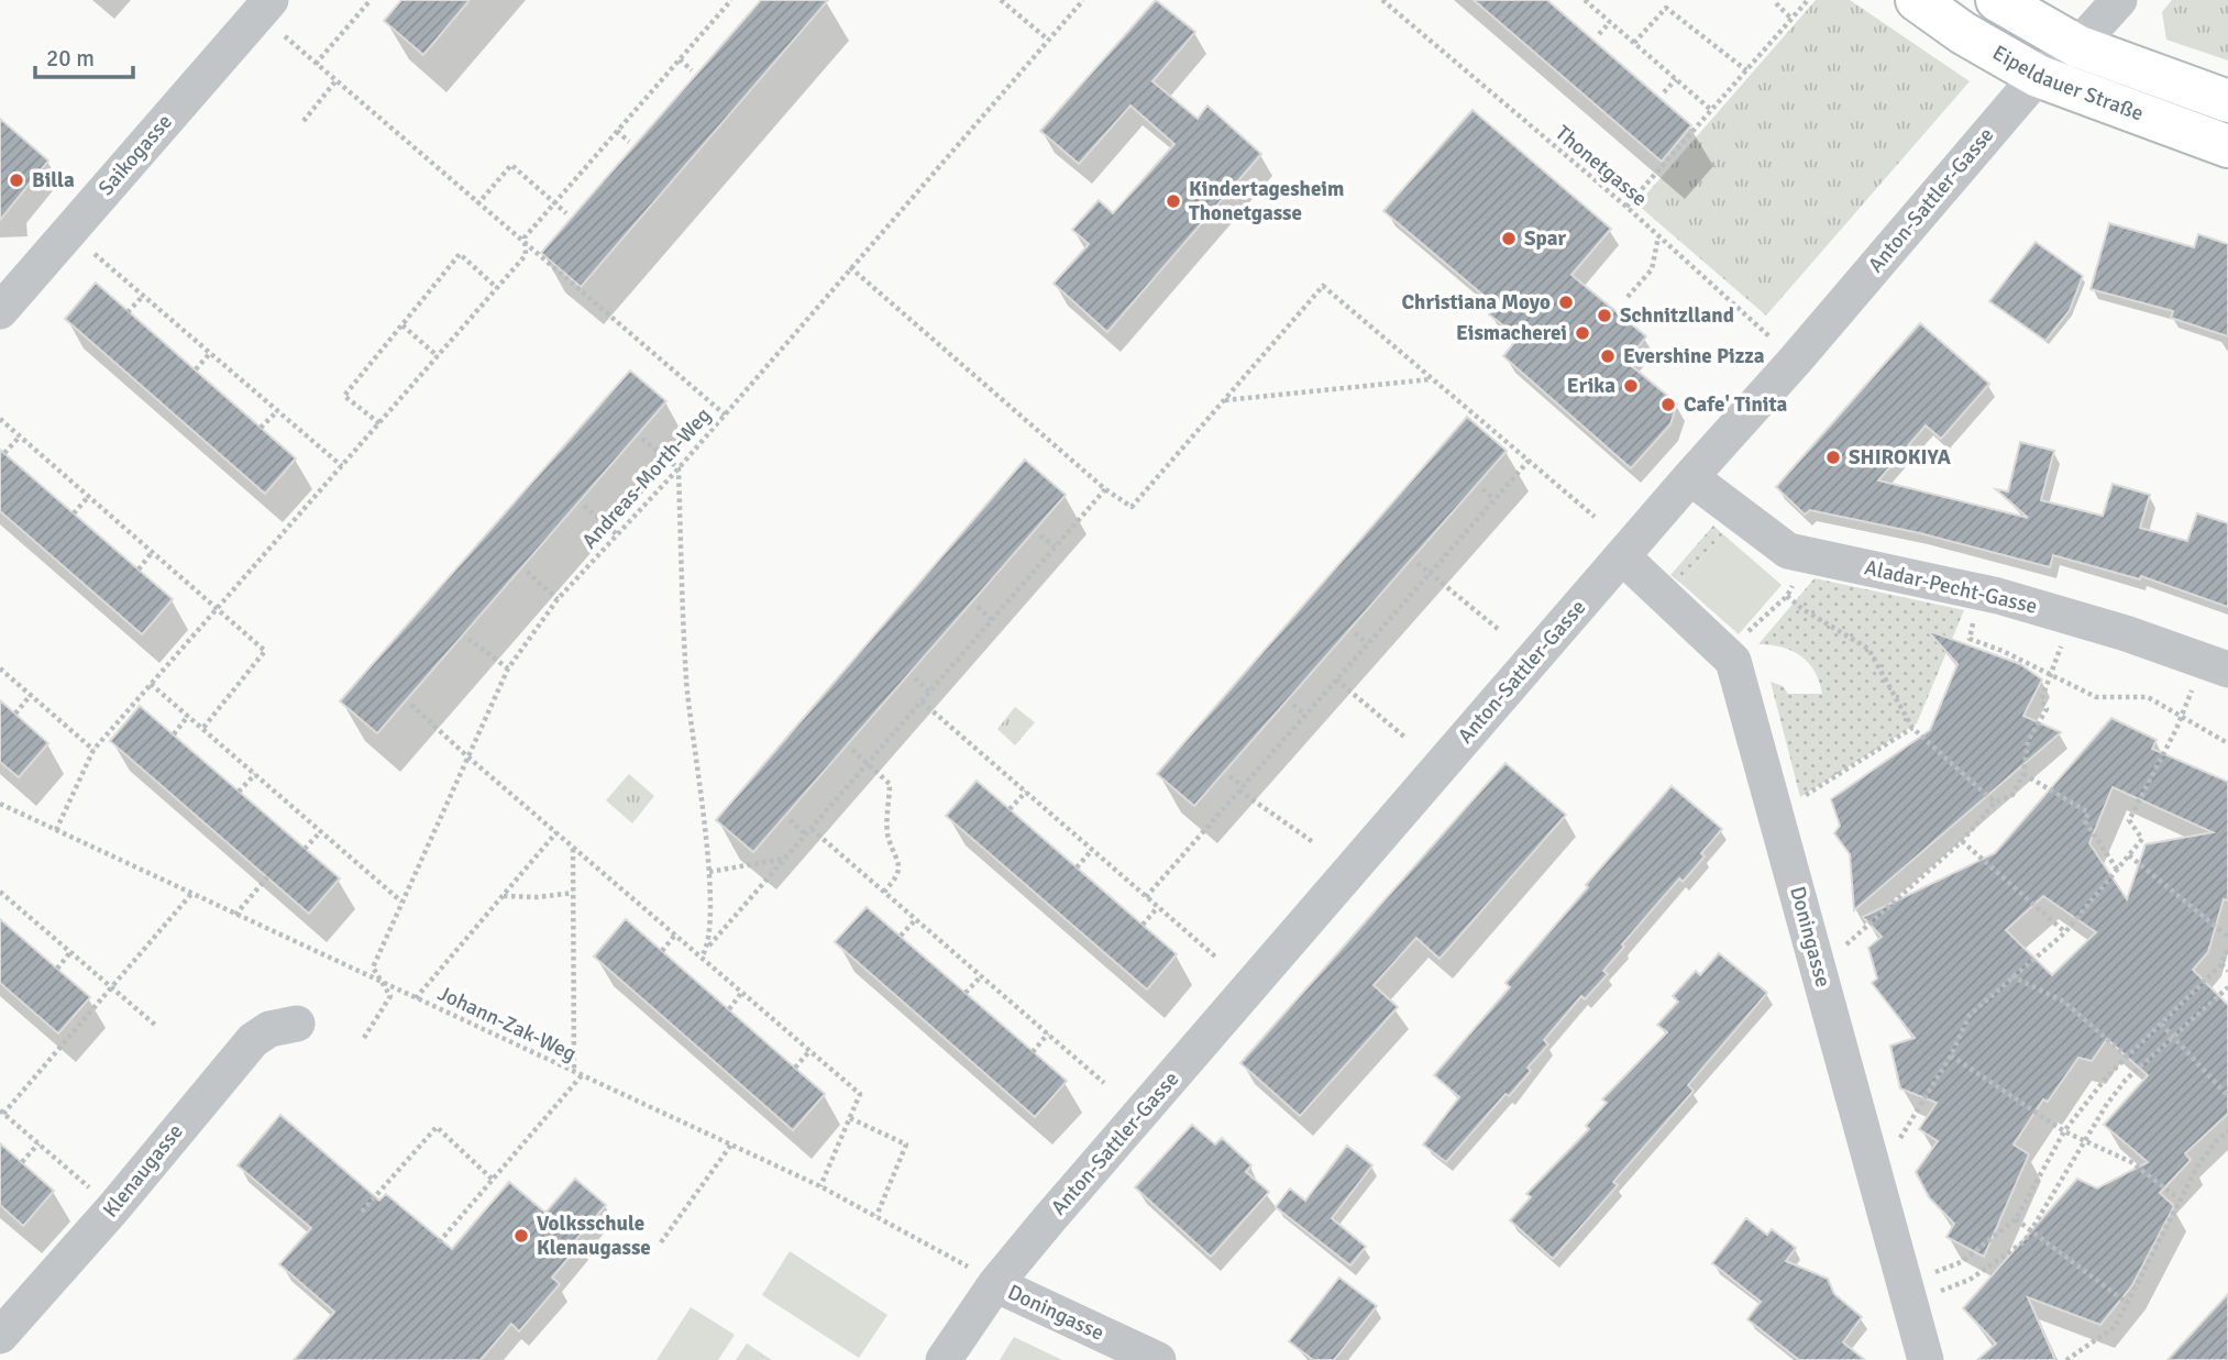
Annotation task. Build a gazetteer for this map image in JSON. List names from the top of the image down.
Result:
{
  "streets": {
    "main road": ["Eipeldauer Straße"],
    "street": [
      "Saikogasse",
      "Anton-Sattler-Gasse",
      "Aladar-Pecht-Gasse",
      "Doningasse",
      "Klenaugasse"
    ],
    "path": ["Thonetgasse", "Andreas-Morth-Weg", "Johann-Zak-Weg"]
  },
  "crossings": [
    ["Eipeldauer Straße", "Anton-Sattler-Gasse"],
    ["Thonetgasse", "Anton-Sattler-Gasse"],
    ["Anton-Sattler-Gasse", "Aladar-Pecht-Gasse"],
    ["Anton-Sattler-Gasse", "Doningasse"],
    ["Anton-Sattler-Gasse", "Johann-Zak-Weg"],
    ["Andreas-Morth-Weg", "Johann-Zak-Weg"],
    ["Doningasse", "Johann-Zak-Weg"]
  ],
  "places": [
    "Billa",
    "Kindertagesheim Thonetgasse",
    "Spar",
    "Christiana Moyo",
    "Schnitzlland",
    "Eismacherei",
    "Evershine Pizza",
    "Erika",
    "Cafe' Tinita",
    "SHIROKIYA",
    "Volksschule Klenaugasse"
  ],
  "scale_bar": "20 m"
}
